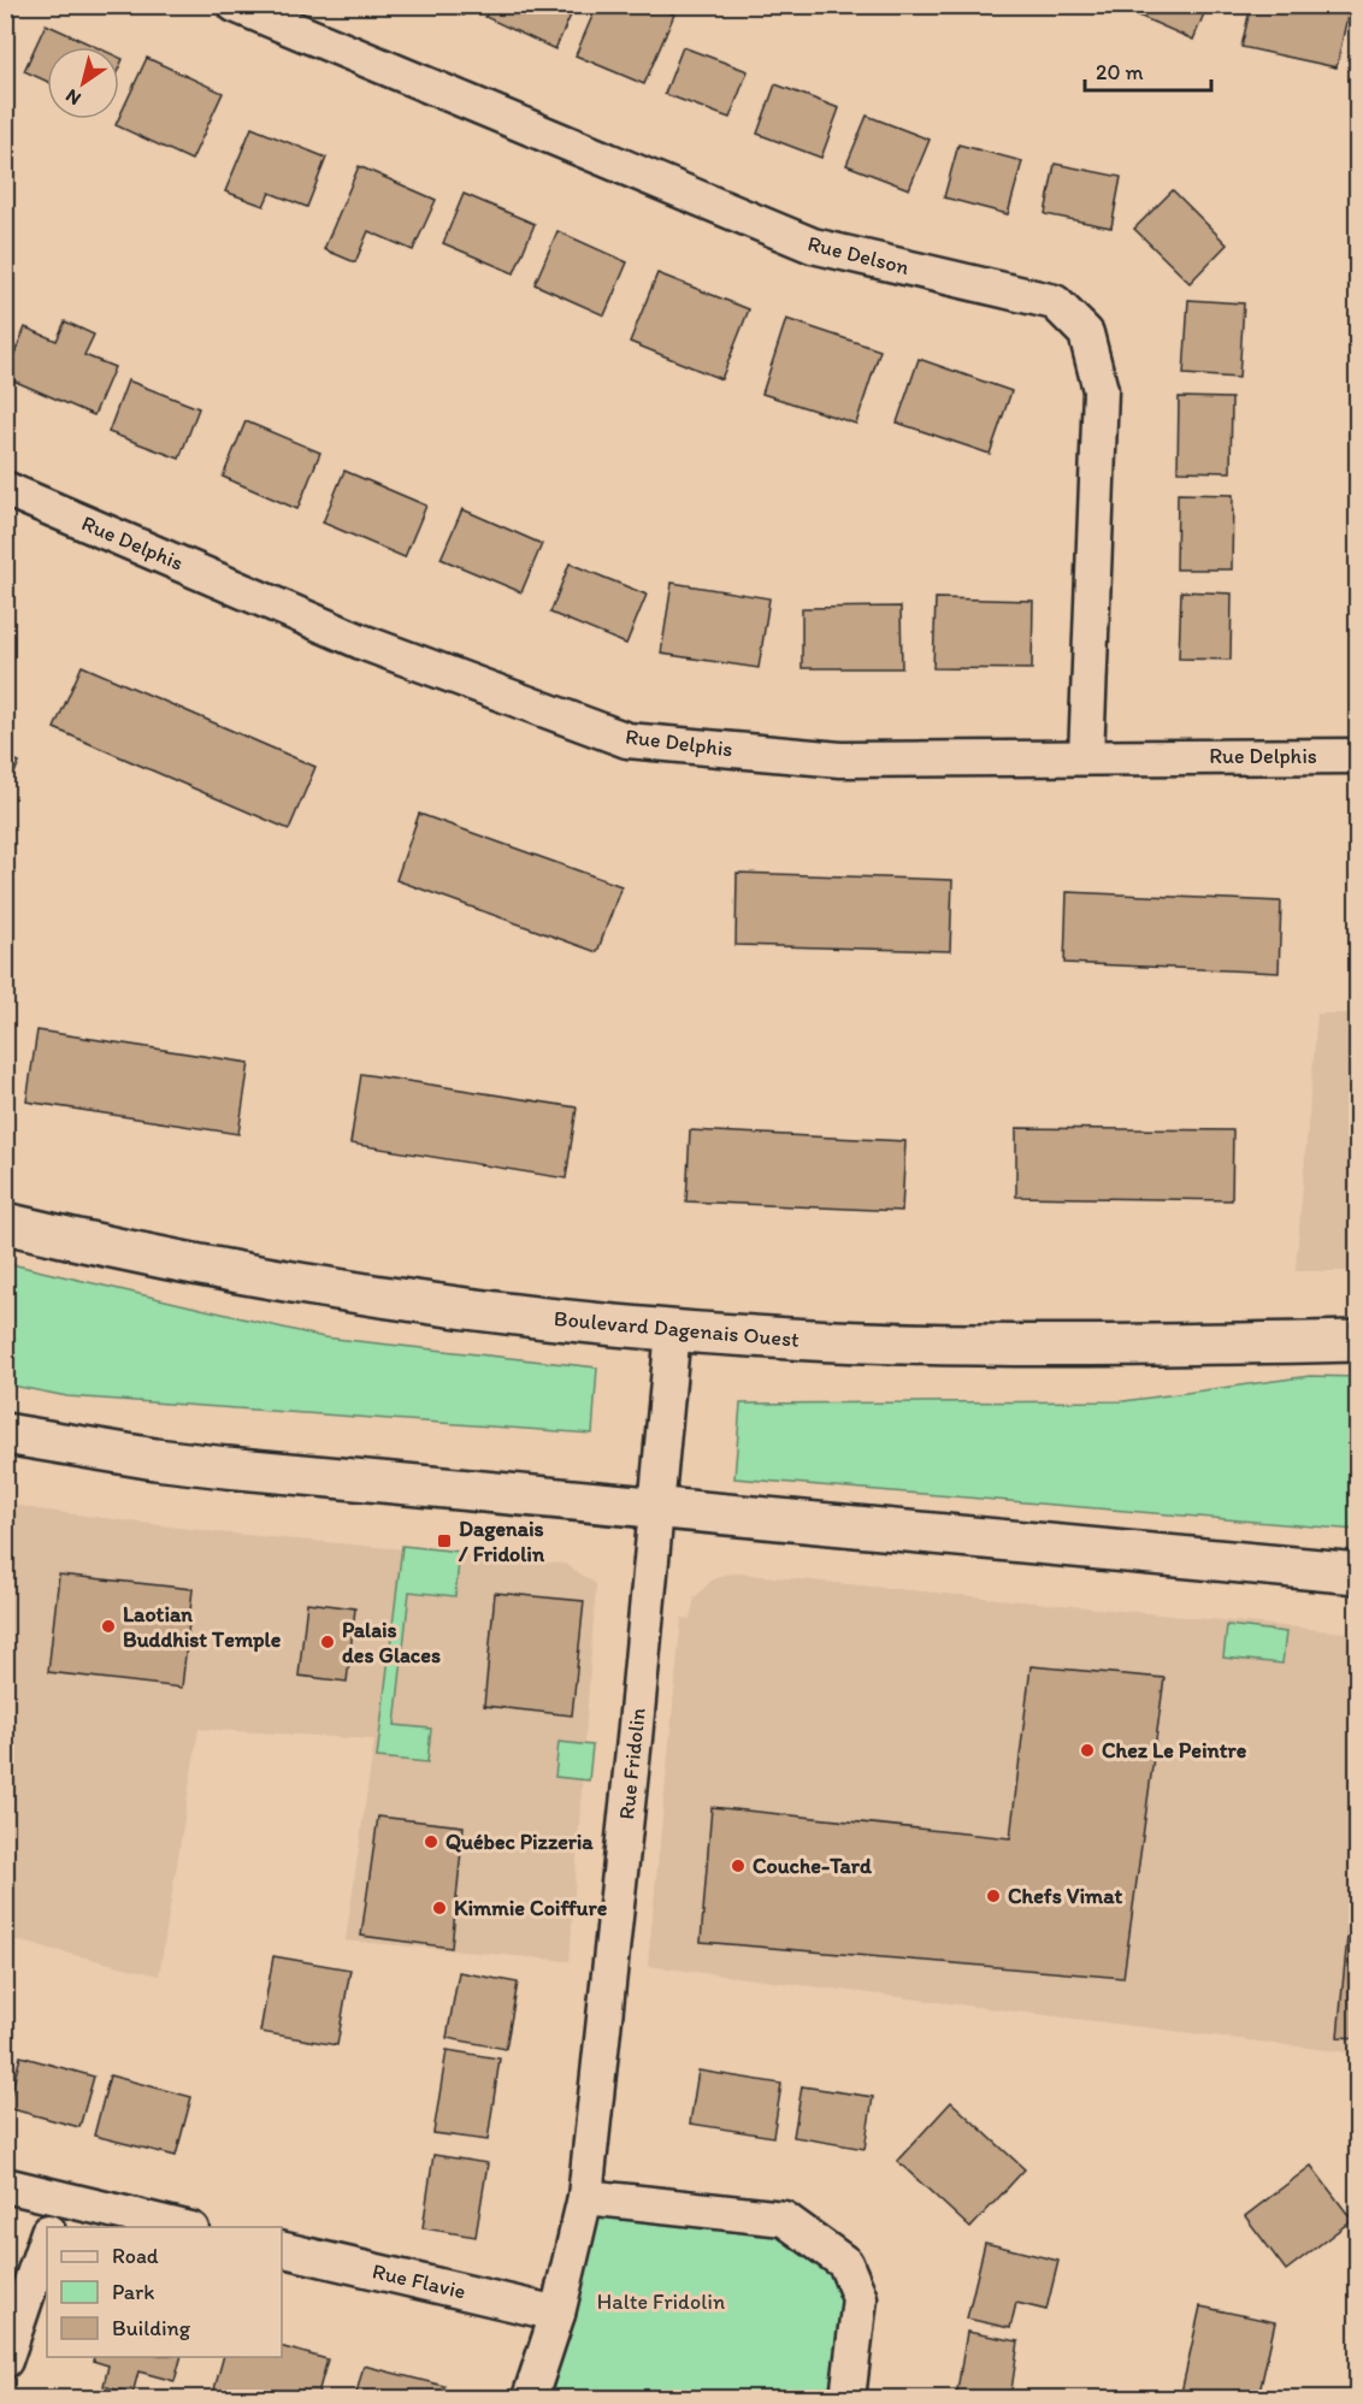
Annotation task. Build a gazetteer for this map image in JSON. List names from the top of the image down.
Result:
{
  "streets": {
    "main road": ["Boulevard Dagenais Ouest"],
    "street": [
      "Rue Delson",
      "Rue Delphis",
      "Rue Fridolin",
      "Rue Flavie"
    ]
  },
  "crossings": [
    ["Rue Delson", "Rue Delphis"],
    ["Boulevard Dagenais Ouest", "Rue Fridolin"],
    ["Rue Fridolin", "Rue Flavie"]
  ],
  "parks": ["Halte Fridolin"],
  "places": {
    "transit": ["Dagenais / Fridolin"],
    "other": [
      "Laotian Buddhist Temple",
      "Palais des Glaces",
      "Chez Le Peintre",
      "Québec Pizzeria",
      "Couche-Tard",
      "Chefs Vimat",
      "Kimmie Coiffure"
    ]
  },
  "legend": ["Road", "Park", "Building"],
  "scale_bar": "20 m",
  "north": "bottom left"
}
